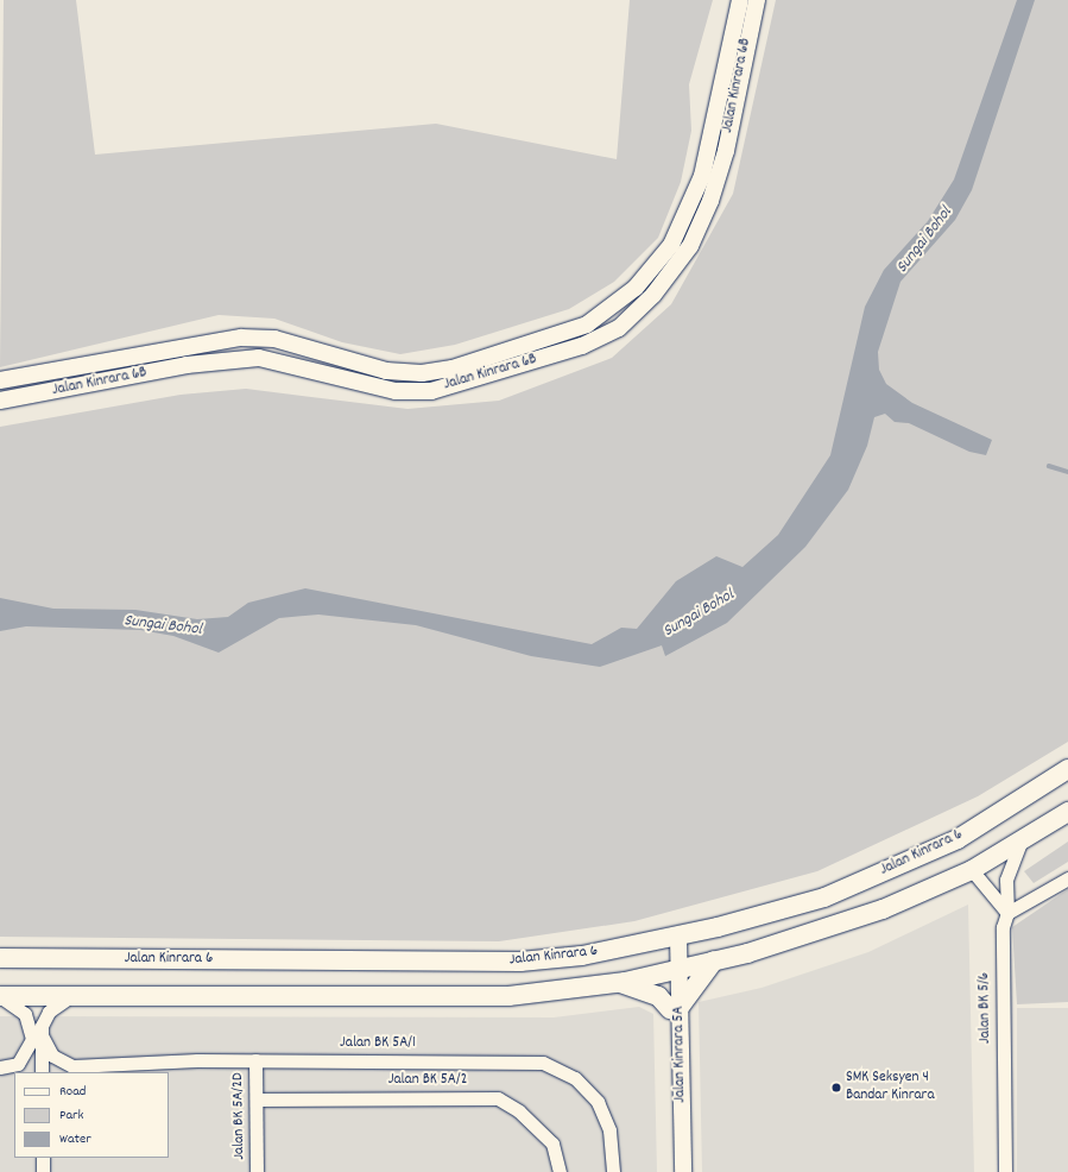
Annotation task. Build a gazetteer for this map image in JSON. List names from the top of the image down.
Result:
{
  "streets": {
    "main road": ["Jalan Kinrara 6"],
    "street": [
      "Jalan Kinrara 6B",
      "Jalan BK 5/6",
      "Jalan BK 5A/1",
      "Jalan Kinrara 5A",
      "Jalan BK 5A/2",
      "Jalan BK 5A/2D"
    ]
  },
  "crossings": [
    ["Jalan Kinrara 6", "Jalan Kinrara 5A"],
    ["Jalan BK 5A/1", "Jalan BK 5A/2D"],
    ["Jalan BK 5A/2", "Jalan BK 5A/2D"]
  ],
  "water": ["Sungai Bohol"],
  "places": ["SMK Seksyen 4 Bandar Kinrara"],
  "legend": ["Road", "Park", "Water"]
}
